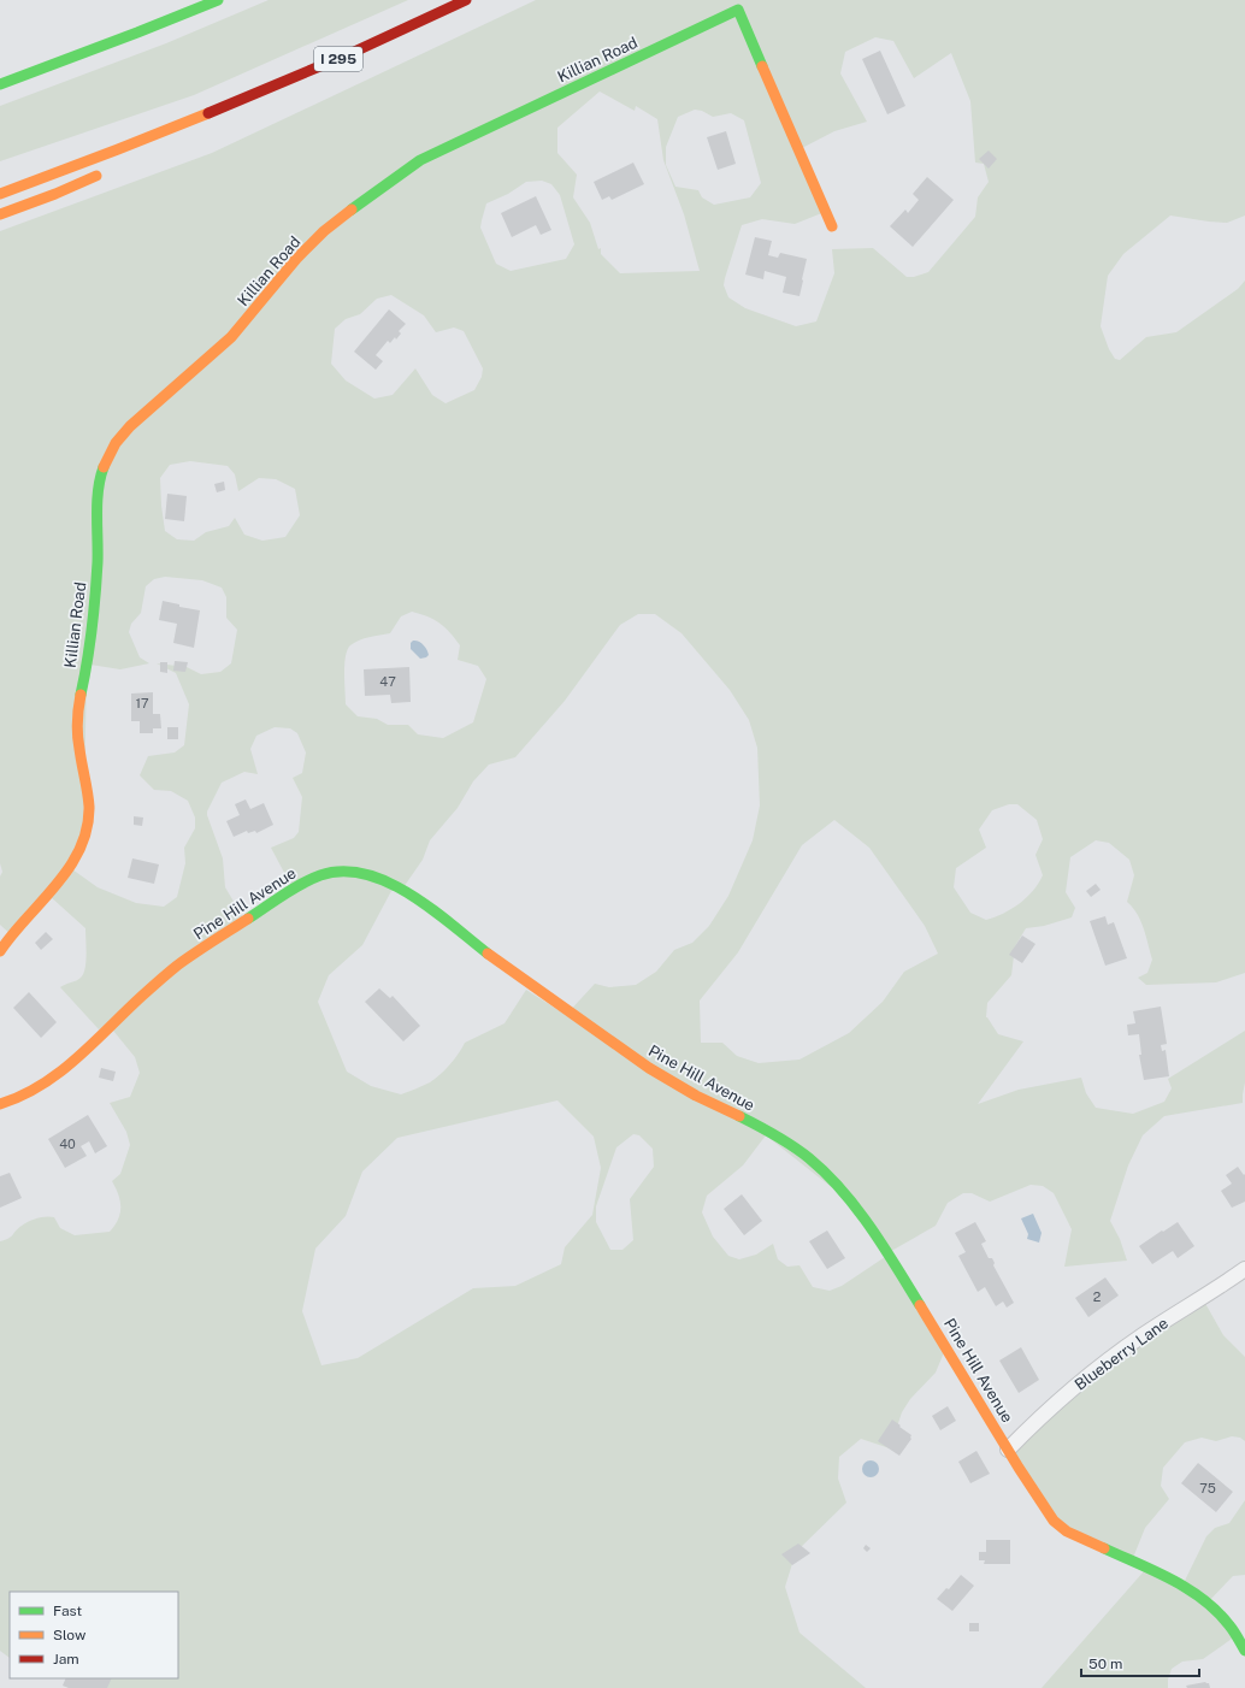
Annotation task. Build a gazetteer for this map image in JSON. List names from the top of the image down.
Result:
{
  "streets": {
    "main road": ["I 295", "Killian Road", "Pine Hill Avenue"],
    "street": ["Blueberry Lane"]
  },
  "crossings": [
    ["Pine Hill Avenue", "Blueberry Lane"]
  ],
  "house_numbers": [
    "47",
    "17",
    "40",
    "2",
    "75"
  ],
  "legend": ["Fast", "Slow", "Jam"],
  "scale_bar": "50 m"
}
